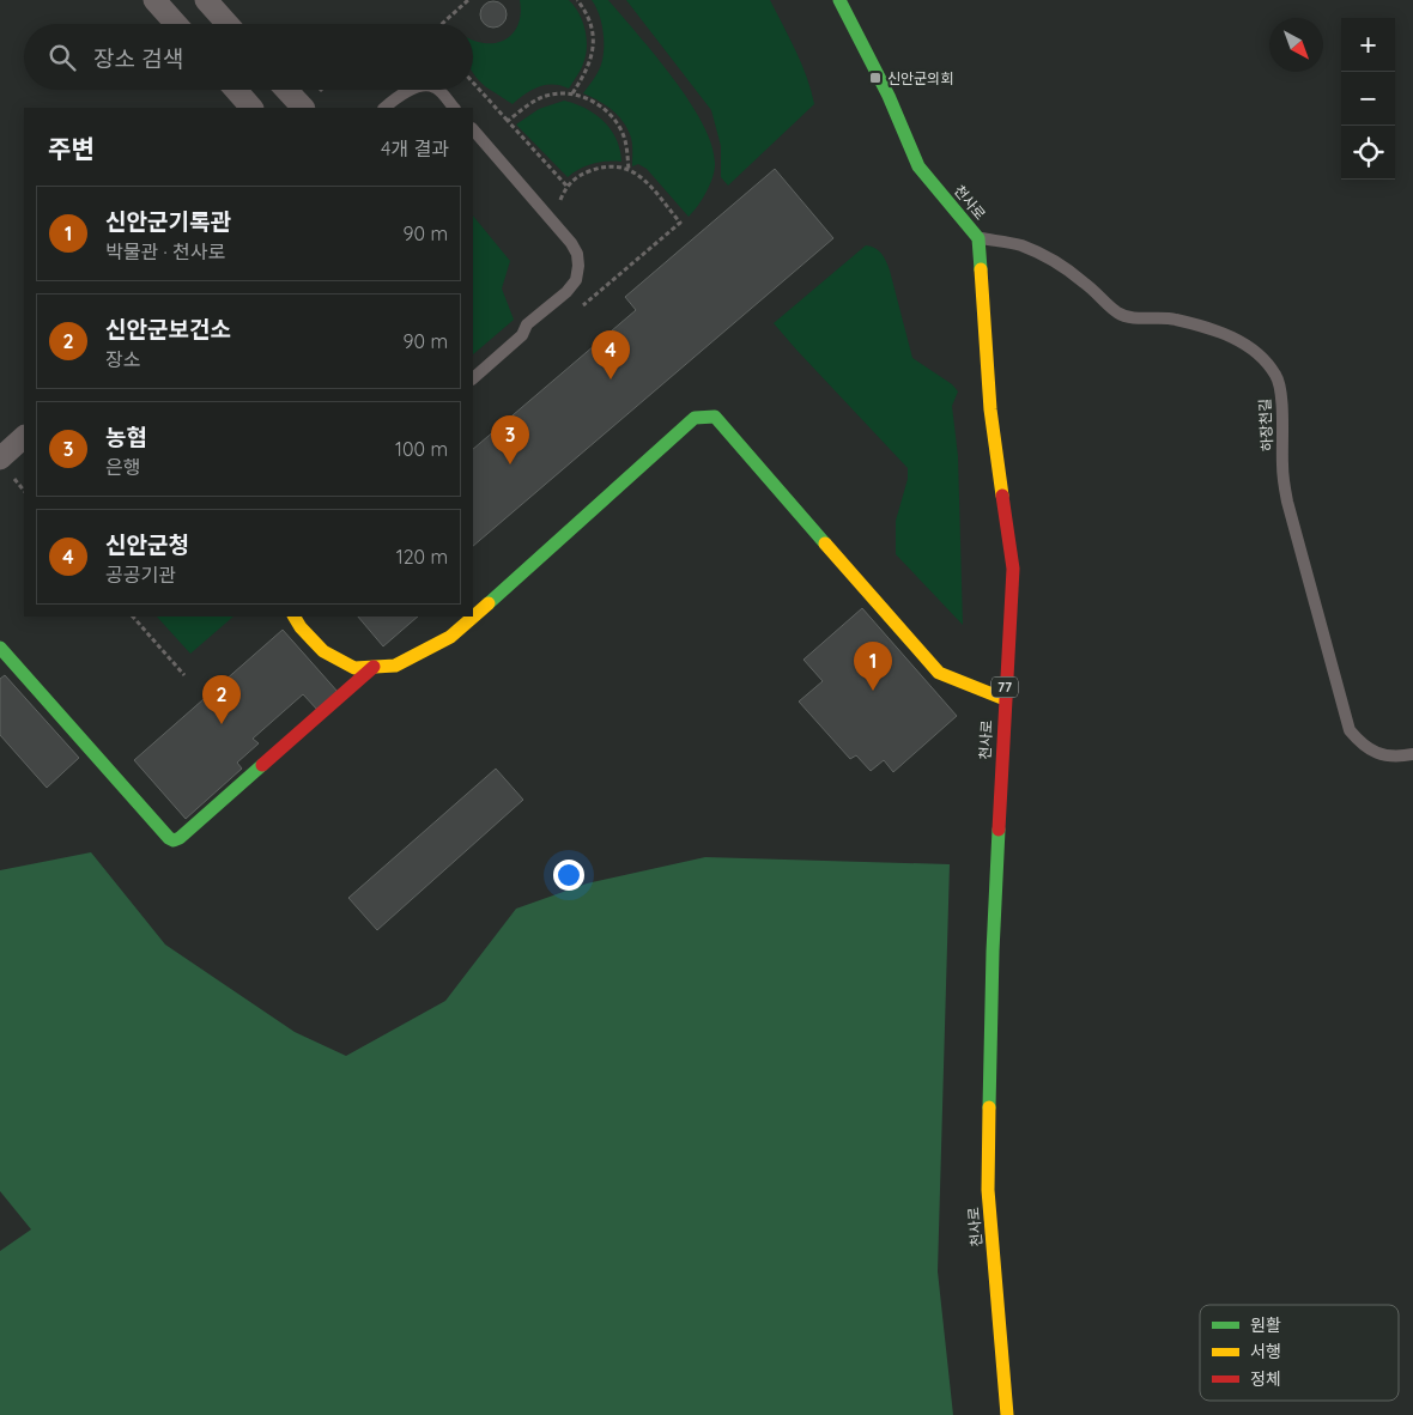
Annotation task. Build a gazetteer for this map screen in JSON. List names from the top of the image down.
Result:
{
  "streets": {
    "street": ["천사로", "77"],
    "lane": ["하장천길"]
  },
  "crossings": [
    ["천사로", "하장천길"]
  ],
  "places": {
    "transit": ["신안군의회"]
  },
  "legend": ["원활", "서행", "정체"],
  "north": "bottom right",
  "page": {
    "map_buttons": ["+", "−"],
    "search": "장소 검색",
    "heading": ["주변", "4개 결과"],
    "list": [
      {
        "mark": "1",
        "name": "신안군기록관",
        "note": "박물관 · 천사로",
        "value": "90 m"
      },
      {
        "mark": "2",
        "name": "신안군보건소",
        "note": "장소",
        "value": "90 m"
      },
      {
        "mark": "3",
        "name": "농협",
        "note": "은행",
        "value": "100 m"
      },
      {
        "mark": "4",
        "name": "신안군청",
        "note": "공공기관",
        "value": "120 m"
      }
    ],
    "pins": [
      "4",
      "3",
      "1",
      "2"
    ]
  }
}
